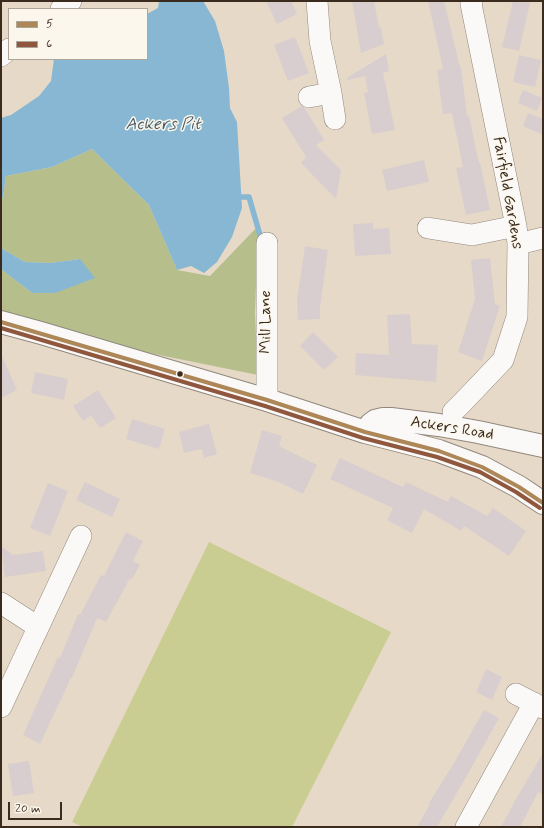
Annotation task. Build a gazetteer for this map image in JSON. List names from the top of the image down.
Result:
{
  "streets": {
    "street": ["Fairfield Gardens", "Mill Lane", "Ackers Road"]
  },
  "crossings": [
    ["Mill Lane", "Ackers Road"]
  ],
  "water": ["Ackers Pit"],
  "lines": ["transit line 5", "transit line 6"],
  "legend": ["5", "6"],
  "scale_bar": "20 m"
}
